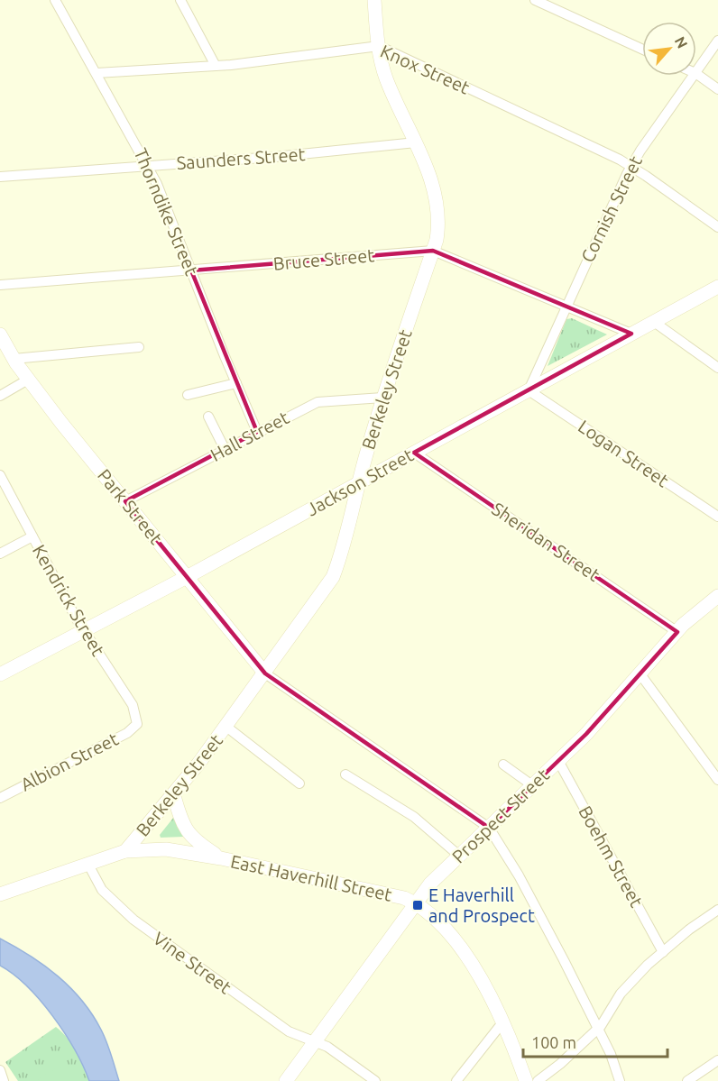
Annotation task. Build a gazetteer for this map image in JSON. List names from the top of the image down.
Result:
{
  "streets": {
    "street": [
      "Knox Street",
      "Saunders Street",
      "Cornish Street",
      "Thorndike Street",
      "Bruce Street",
      "Berkeley Street",
      "Hall Street",
      "Logan Street",
      "Jackson Street",
      "Park Street",
      "Sheridan Street",
      "Kendrick Street",
      "Albion Street",
      "Prospect Street",
      "Boehm Street",
      "East Haverhill Street",
      "Vine Street"
    ]
  },
  "crossings": [
    ["Knox Street", "Cornish Street"],
    ["Knox Street", "Thorndike Street"],
    ["Knox Street", "Berkeley Street"],
    ["Saunders Street", "Thorndike Street"],
    ["Saunders Street", "Berkeley Street"],
    ["Cornish Street", "Bruce Street"],
    ["Cornish Street", "Logan Street"],
    ["Cornish Street", "Jackson Street"],
    ["Thorndike Street", "Bruce Street"],
    ["Thorndike Street", "Hall Street"],
    ["Bruce Street", "Berkeley Street"],
    ["Bruce Street", "Jackson Street"],
    ["Berkeley Street", "Hall Street"],
    ["Berkeley Street", "Jackson Street"],
    ["Berkeley Street", "Park Street"],
    ["Berkeley Street", "East Haverhill Street"],
    ["Hall Street", "Park Street"],
    ["Logan Street", "Jackson Street"],
    ["Jackson Street", "Park Street"],
    ["Jackson Street", "Sheridan Street"],
    ["Jackson Street", "Kendrick Street"],
    ["Sheridan Street", "Prospect Street"],
    ["Kendrick Street", "Albion Street"],
    ["Prospect Street", "Boehm Street"],
    ["Prospect Street", "East Haverhill Street"],
    ["Prospect Street", "Vine Street"],
    ["East Haverhill Street", "Vine Street"]
  ],
  "places": {
    "transit": ["E Haverhill and Prospect"]
  },
  "scale_bar": "100 m",
  "north": "top right"
}
